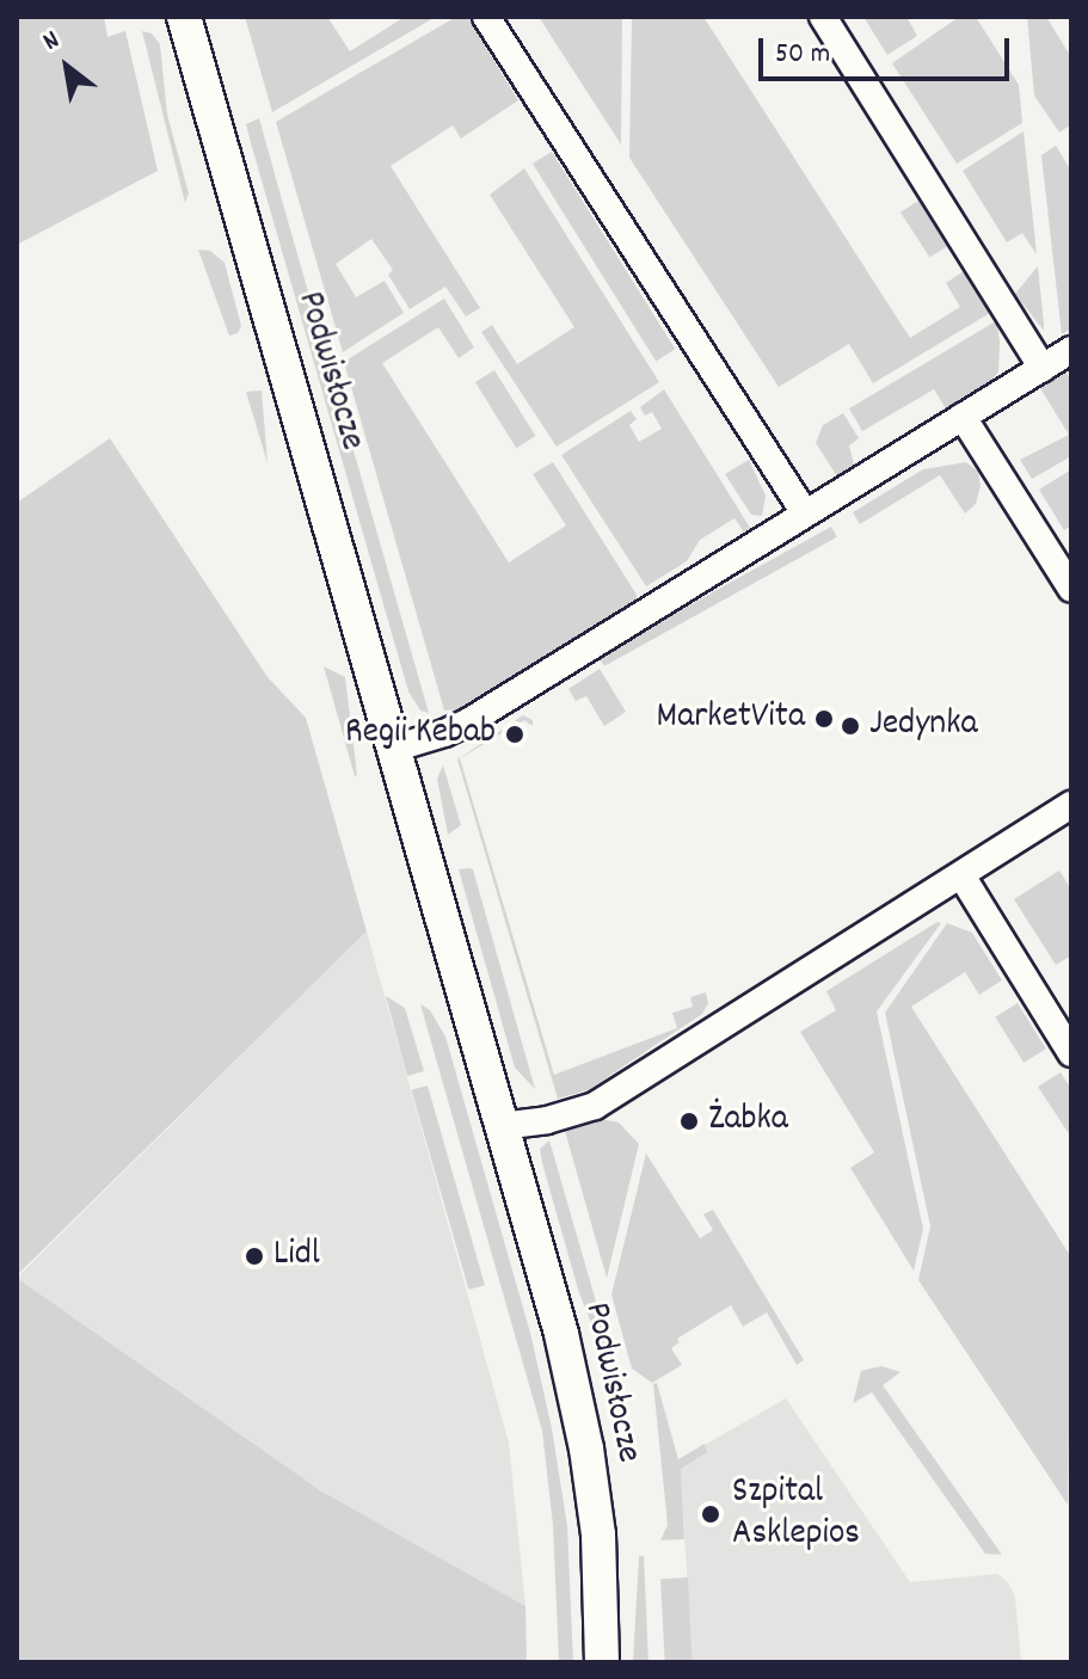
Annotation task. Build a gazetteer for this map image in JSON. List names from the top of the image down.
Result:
{
  "streets": {
    "street": ["Podwisłocze"]
  },
  "places": [
    "MarketVita",
    "Jedynka",
    "Regii Kebab",
    "Żabka",
    "Lidl",
    "Szpital Asklepios"
  ],
  "scale_bar": "50 m",
  "north": "top left"
}
